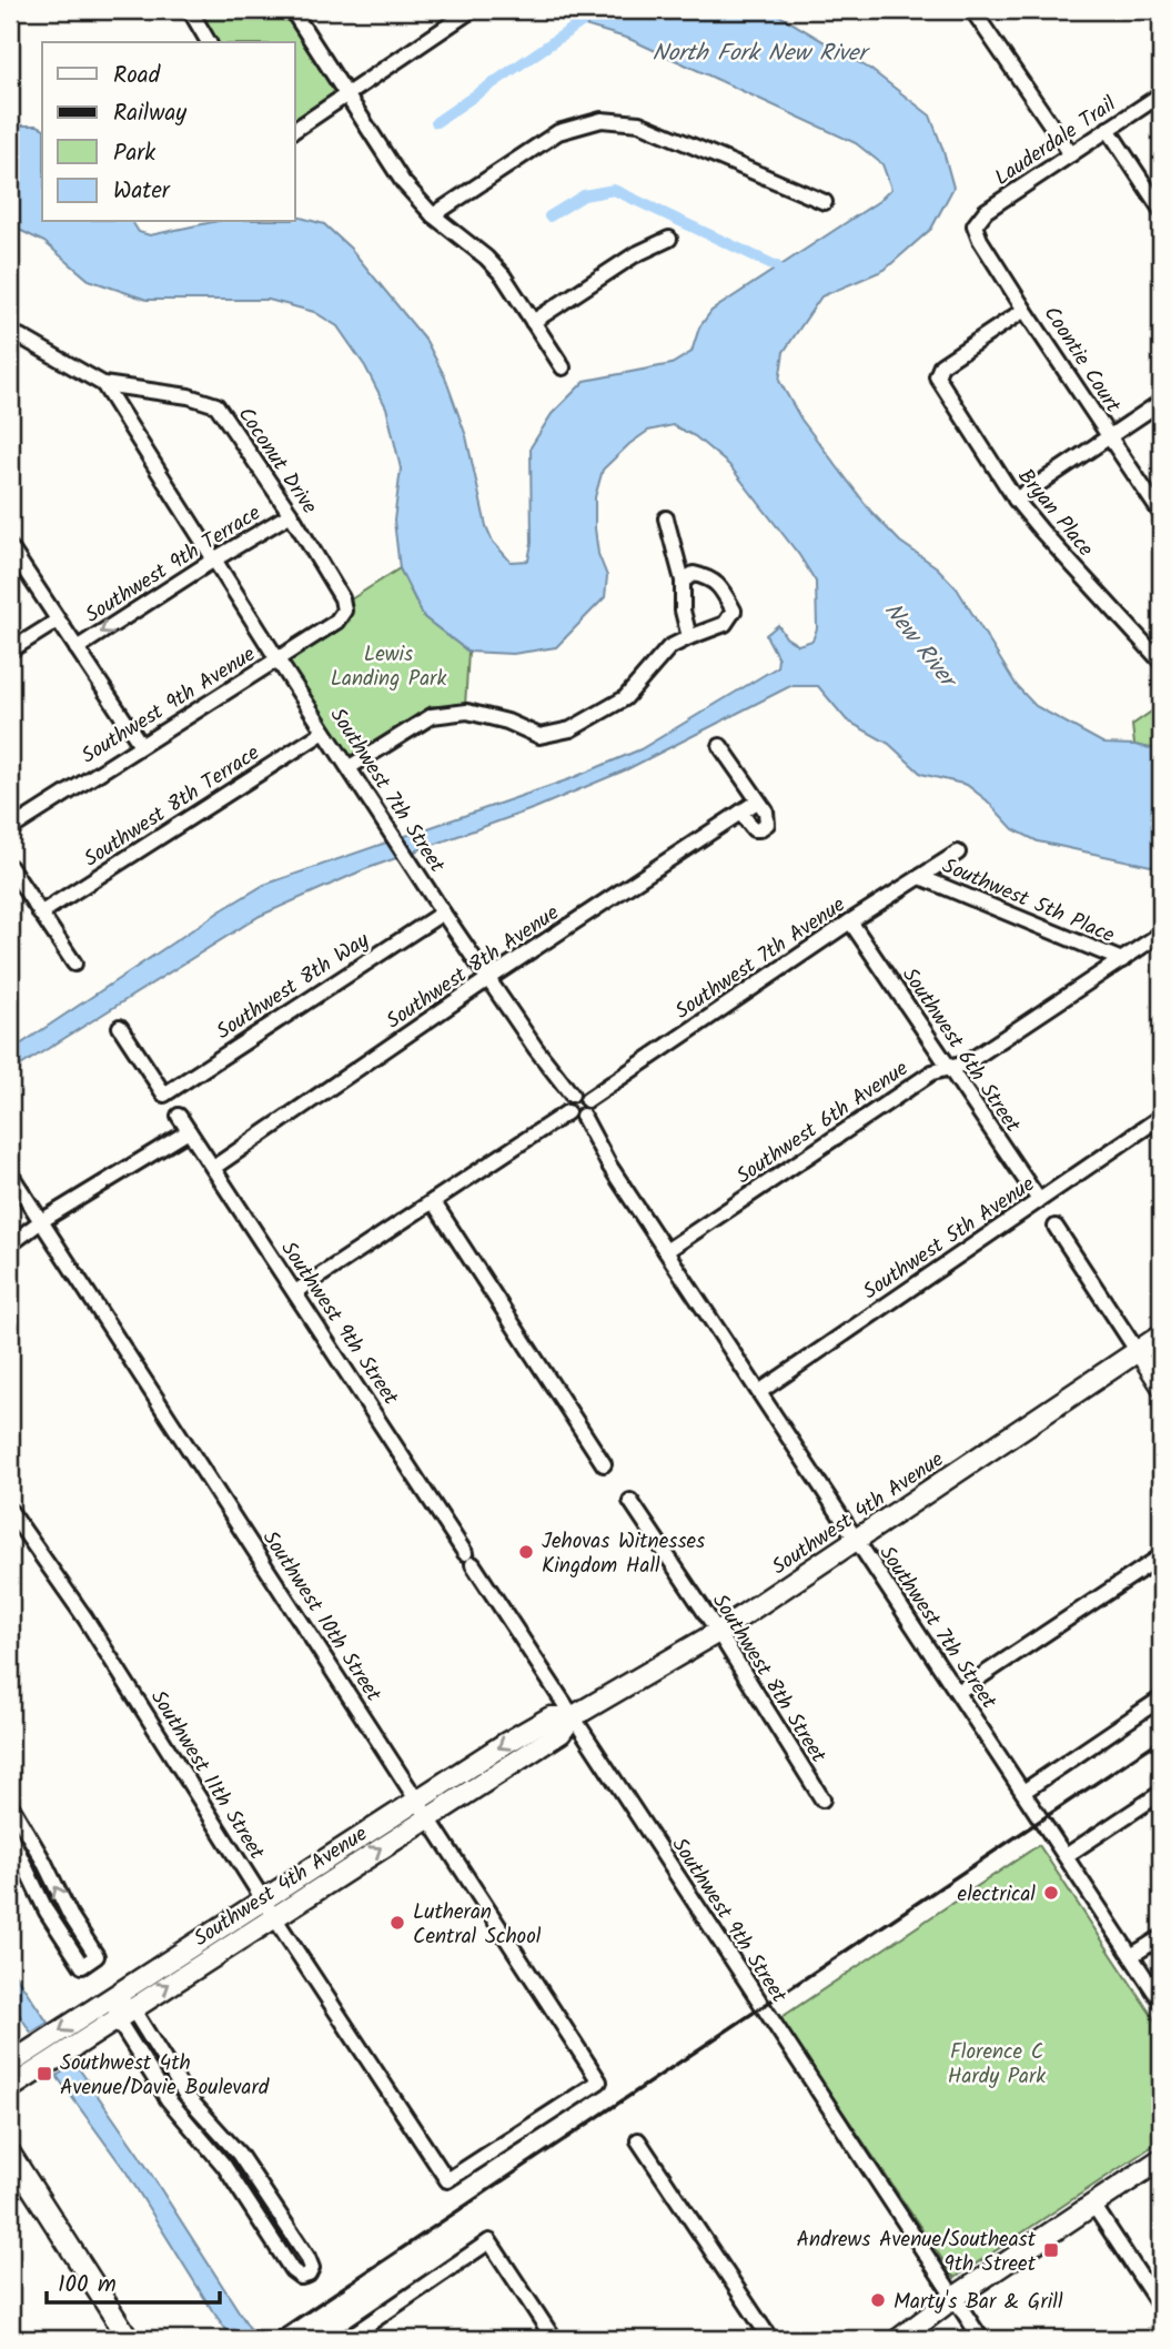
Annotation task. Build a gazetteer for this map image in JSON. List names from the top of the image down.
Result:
{
  "streets": {
    "main road": ["Southwest 4th Avenue"],
    "street": [
      "Lauderdale Trail",
      "Coontie Court",
      "Coconut Drive",
      "Bryan Place",
      "Southwest 9th Terrace",
      "Southwest 9th Avenue",
      "Southwest 7th Street",
      "Southwest 8th Terrace",
      "Southwest 5th Place",
      "Southwest 7th Avenue",
      "Southwest 8th Avenue",
      "Southwest 8th Way",
      "Southwest 6th Street",
      "Southwest 6th Avenue",
      "Southwest 5th Avenue",
      "Southwest 9th Street",
      "Southwest 10th Street",
      "Southwest 8th Street",
      "Southwest 11th Street"
    ]
  },
  "crossings": [
    ["Lauderdale Trail", "Coontie Court"],
    ["Coontie Court", "Bryan Place"],
    ["Coconut Drive", "Southwest 9th Terrace"],
    ["Coconut Drive", "Southwest 9th Avenue"],
    ["Coconut Drive", "Southwest 7th Street"],
    ["Southwest 9th Terrace", "Southwest 7th Street"],
    ["Southwest 9th Avenue", "Southwest 7th Street"],
    ["Southwest 7th Street", "Southwest 8th Terrace"],
    ["Southwest 7th Street", "Southwest 7th Avenue"],
    ["Southwest 7th Street", "Southwest 8th Avenue"],
    ["Southwest 7th Street", "Southwest 8th Way"],
    ["Southwest 7th Street", "Southwest 6th Avenue"],
    ["Southwest 7th Street", "Southwest 5th Avenue"],
    ["Southwest 7th Street", "Southwest 4th Avenue"],
    ["Southwest 5th Place", "Southwest 7th Avenue"],
    ["Southwest 5th Place", "Southwest 6th Avenue"],
    ["Southwest 7th Avenue", "Southwest 6th Street"],
    ["Southwest 8th Avenue", "Southwest 9th Street"],
    ["Southwest 6th Street", "Southwest 6th Avenue"],
    ["Southwest 6th Street", "Southwest 5th Avenue"],
    ["Southwest 9th Street", "Southwest 4th Avenue"],
    ["Southwest 4th Avenue", "Southwest 10th Street"],
    ["Southwest 4th Avenue", "Southwest 8th Street"],
    ["Southwest 4th Avenue", "Southwest 11th Street"],
    ["Southwest 10th Street", "Southwest 11th Street"]
  ],
  "one_way": ["Southwest 9th Terrace"],
  "water": ["North Fork New River", "New River"],
  "parks": ["Lewis Landing Park", "Florence C Hardy Park"],
  "places": {
    "other": [
      "Jehovas Witnesses Kingdom Hall",
      "electrical",
      "Lutheran Central School",
      "Marty's Bar & Grill"
    ],
    "transit": ["Southwest 4th Avenue/Davie Boulevard", "Andrews Avenue/Southeast 9th Street"]
  },
  "legend": [
    "Road",
    "Railway",
    "Park",
    "Water"
  ],
  "scale_bar": "100 m"
}
